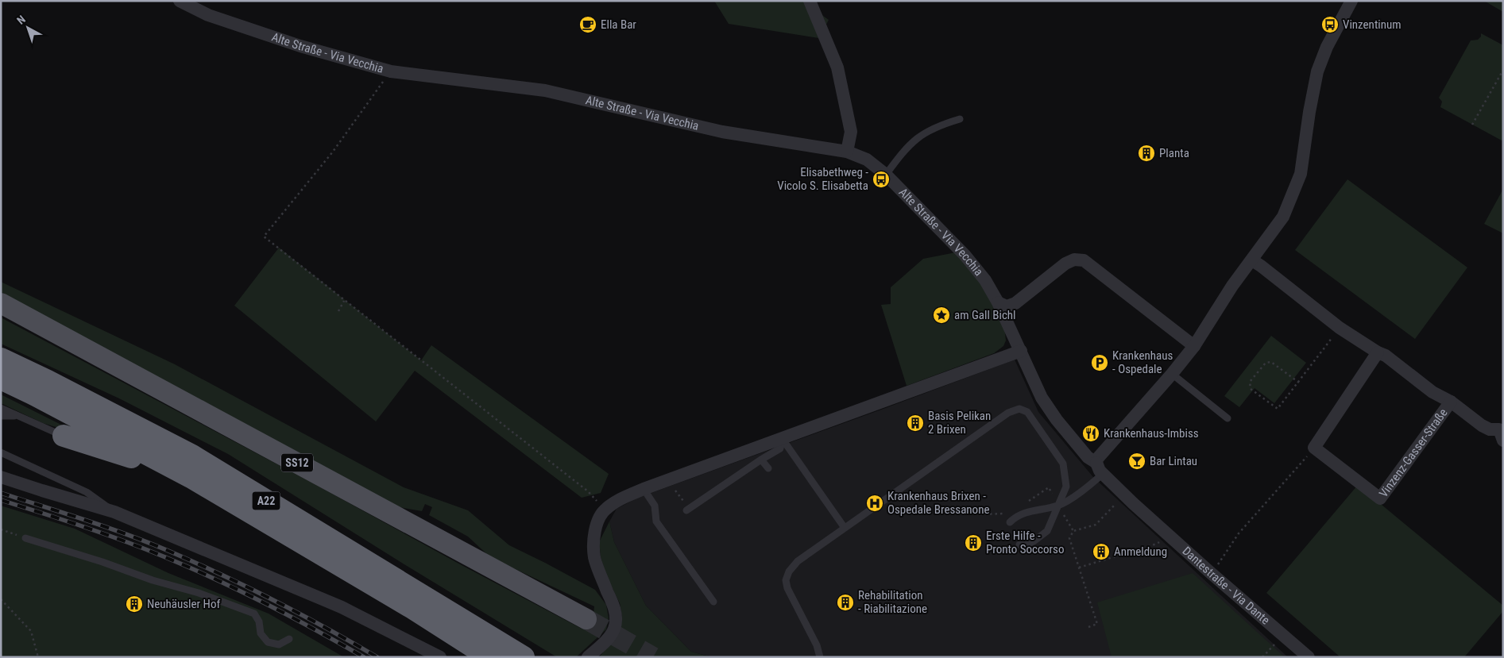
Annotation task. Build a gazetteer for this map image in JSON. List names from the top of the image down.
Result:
{
  "streets": {
    "highway": ["A22"],
    "main road": ["SS12"],
    "street": ["Alte Straße - Via Vecchia", "Vinzenz-Gasser-Straße", "Dantestraße - Via Dante"]
  },
  "crossings": [
    ["Alte Straße - Via Vecchia", "Dantestraße - Via Dante"]
  ],
  "places": {
    "cafe": ["Ella Bar"],
    "bus stop": ["Vinzentinum", "Elisabethweg - Vicolo S. Elisabetta"],
    "building": [
      "Planta",
      "Basis Pelikan 2 Brixen",
      "Erste Hilfe - Pronto Soccorso",
      "Anmeldung",
      "Rehabilitation - Riabilitazione",
      "Neuhäusler Hof"
    ],
    "place": ["am Gall Bichl"],
    "parking": ["Krankenhaus - Ospedale"],
    "restaurant": ["Krankenhaus-Imbiss"],
    "bar": ["Bar Lintau"],
    "hospital": ["Krankenhaus Brixen - Ospedale Bressanone"]
  },
  "north": "top left"
}
